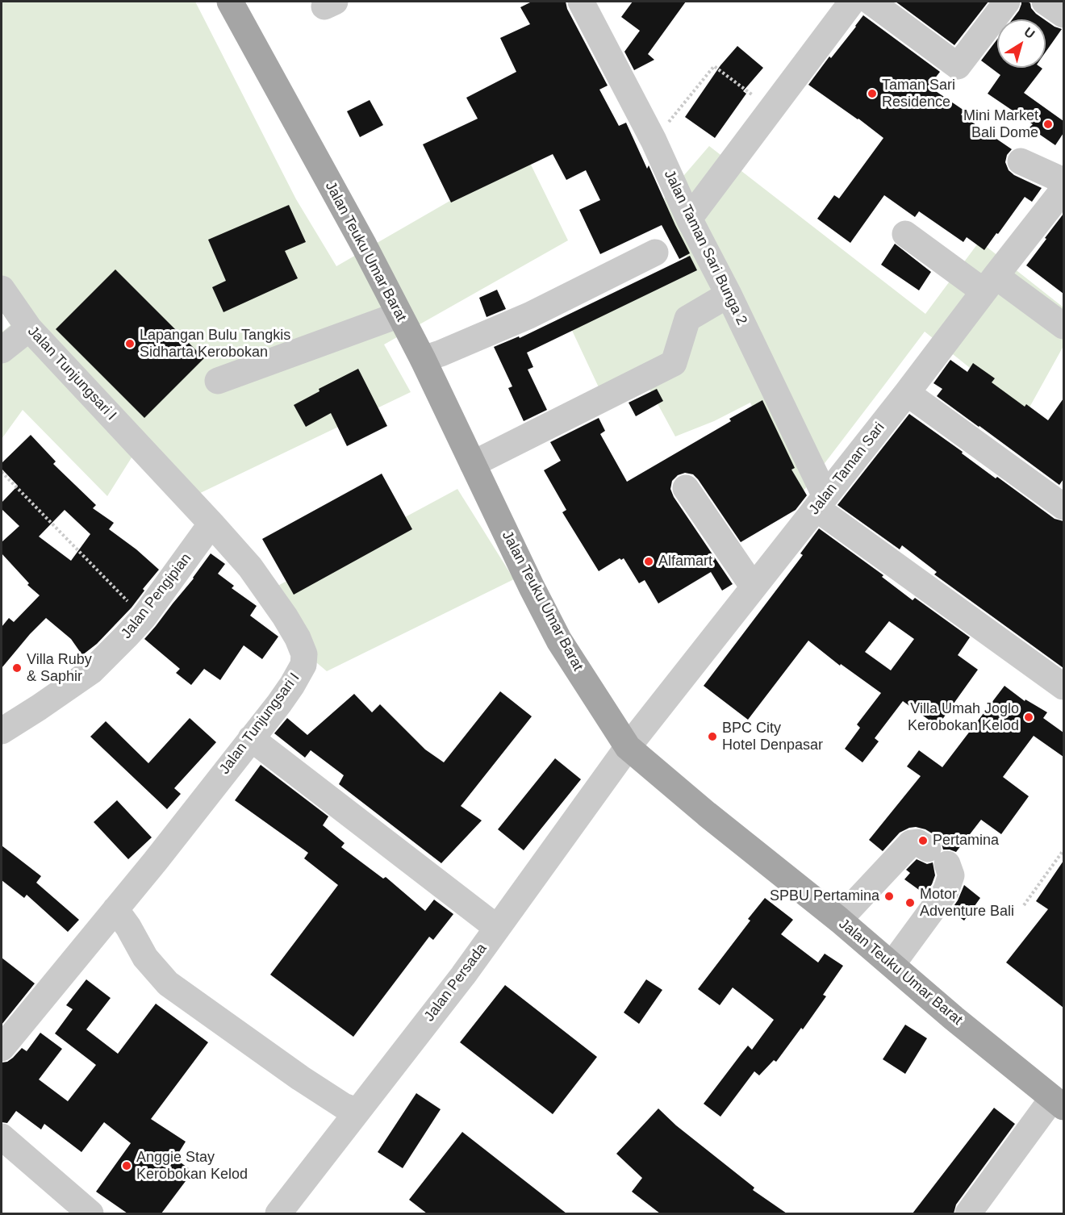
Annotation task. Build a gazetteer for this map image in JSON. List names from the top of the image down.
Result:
{
  "streets": {
    "main road": ["Jalan Teuku Umar Barat"],
    "street": [
      "Jalan Taman Sari Bunga 2",
      "Jalan Tunjungsari I",
      "Jalan Taman Sari",
      "Jalan Pengipian",
      "Jalan Persada"
    ]
  },
  "crossings": [
    ["Jalan Taman Sari Bunga 2", "Jalan Taman Sari"],
    ["Jalan Teuku Umar Barat", "Jalan Taman Sari"],
    ["Jalan Teuku Umar Barat", "Jalan Persada"],
    ["Jalan Tunjungsari I", "Jalan Pengipian"],
    ["Jalan Taman Sari", "Jalan Persada"]
  ],
  "places": [
    "Taman Sari Residence",
    "Mini Market Bali Dome",
    "Lapangan Bulu Tangkis Sidharta Kerobokan",
    "Alfamart",
    "Villa Ruby & Saphir",
    "Villa Umah Joglo Kerobokan Kelod",
    "BPC City Hotel Denpasar",
    "Pertamina",
    "SPBU Pertamina",
    "Motor Adventure Bali",
    "Anggie Stay Kerobokan Kelod"
  ],
  "north": "top right"
}
